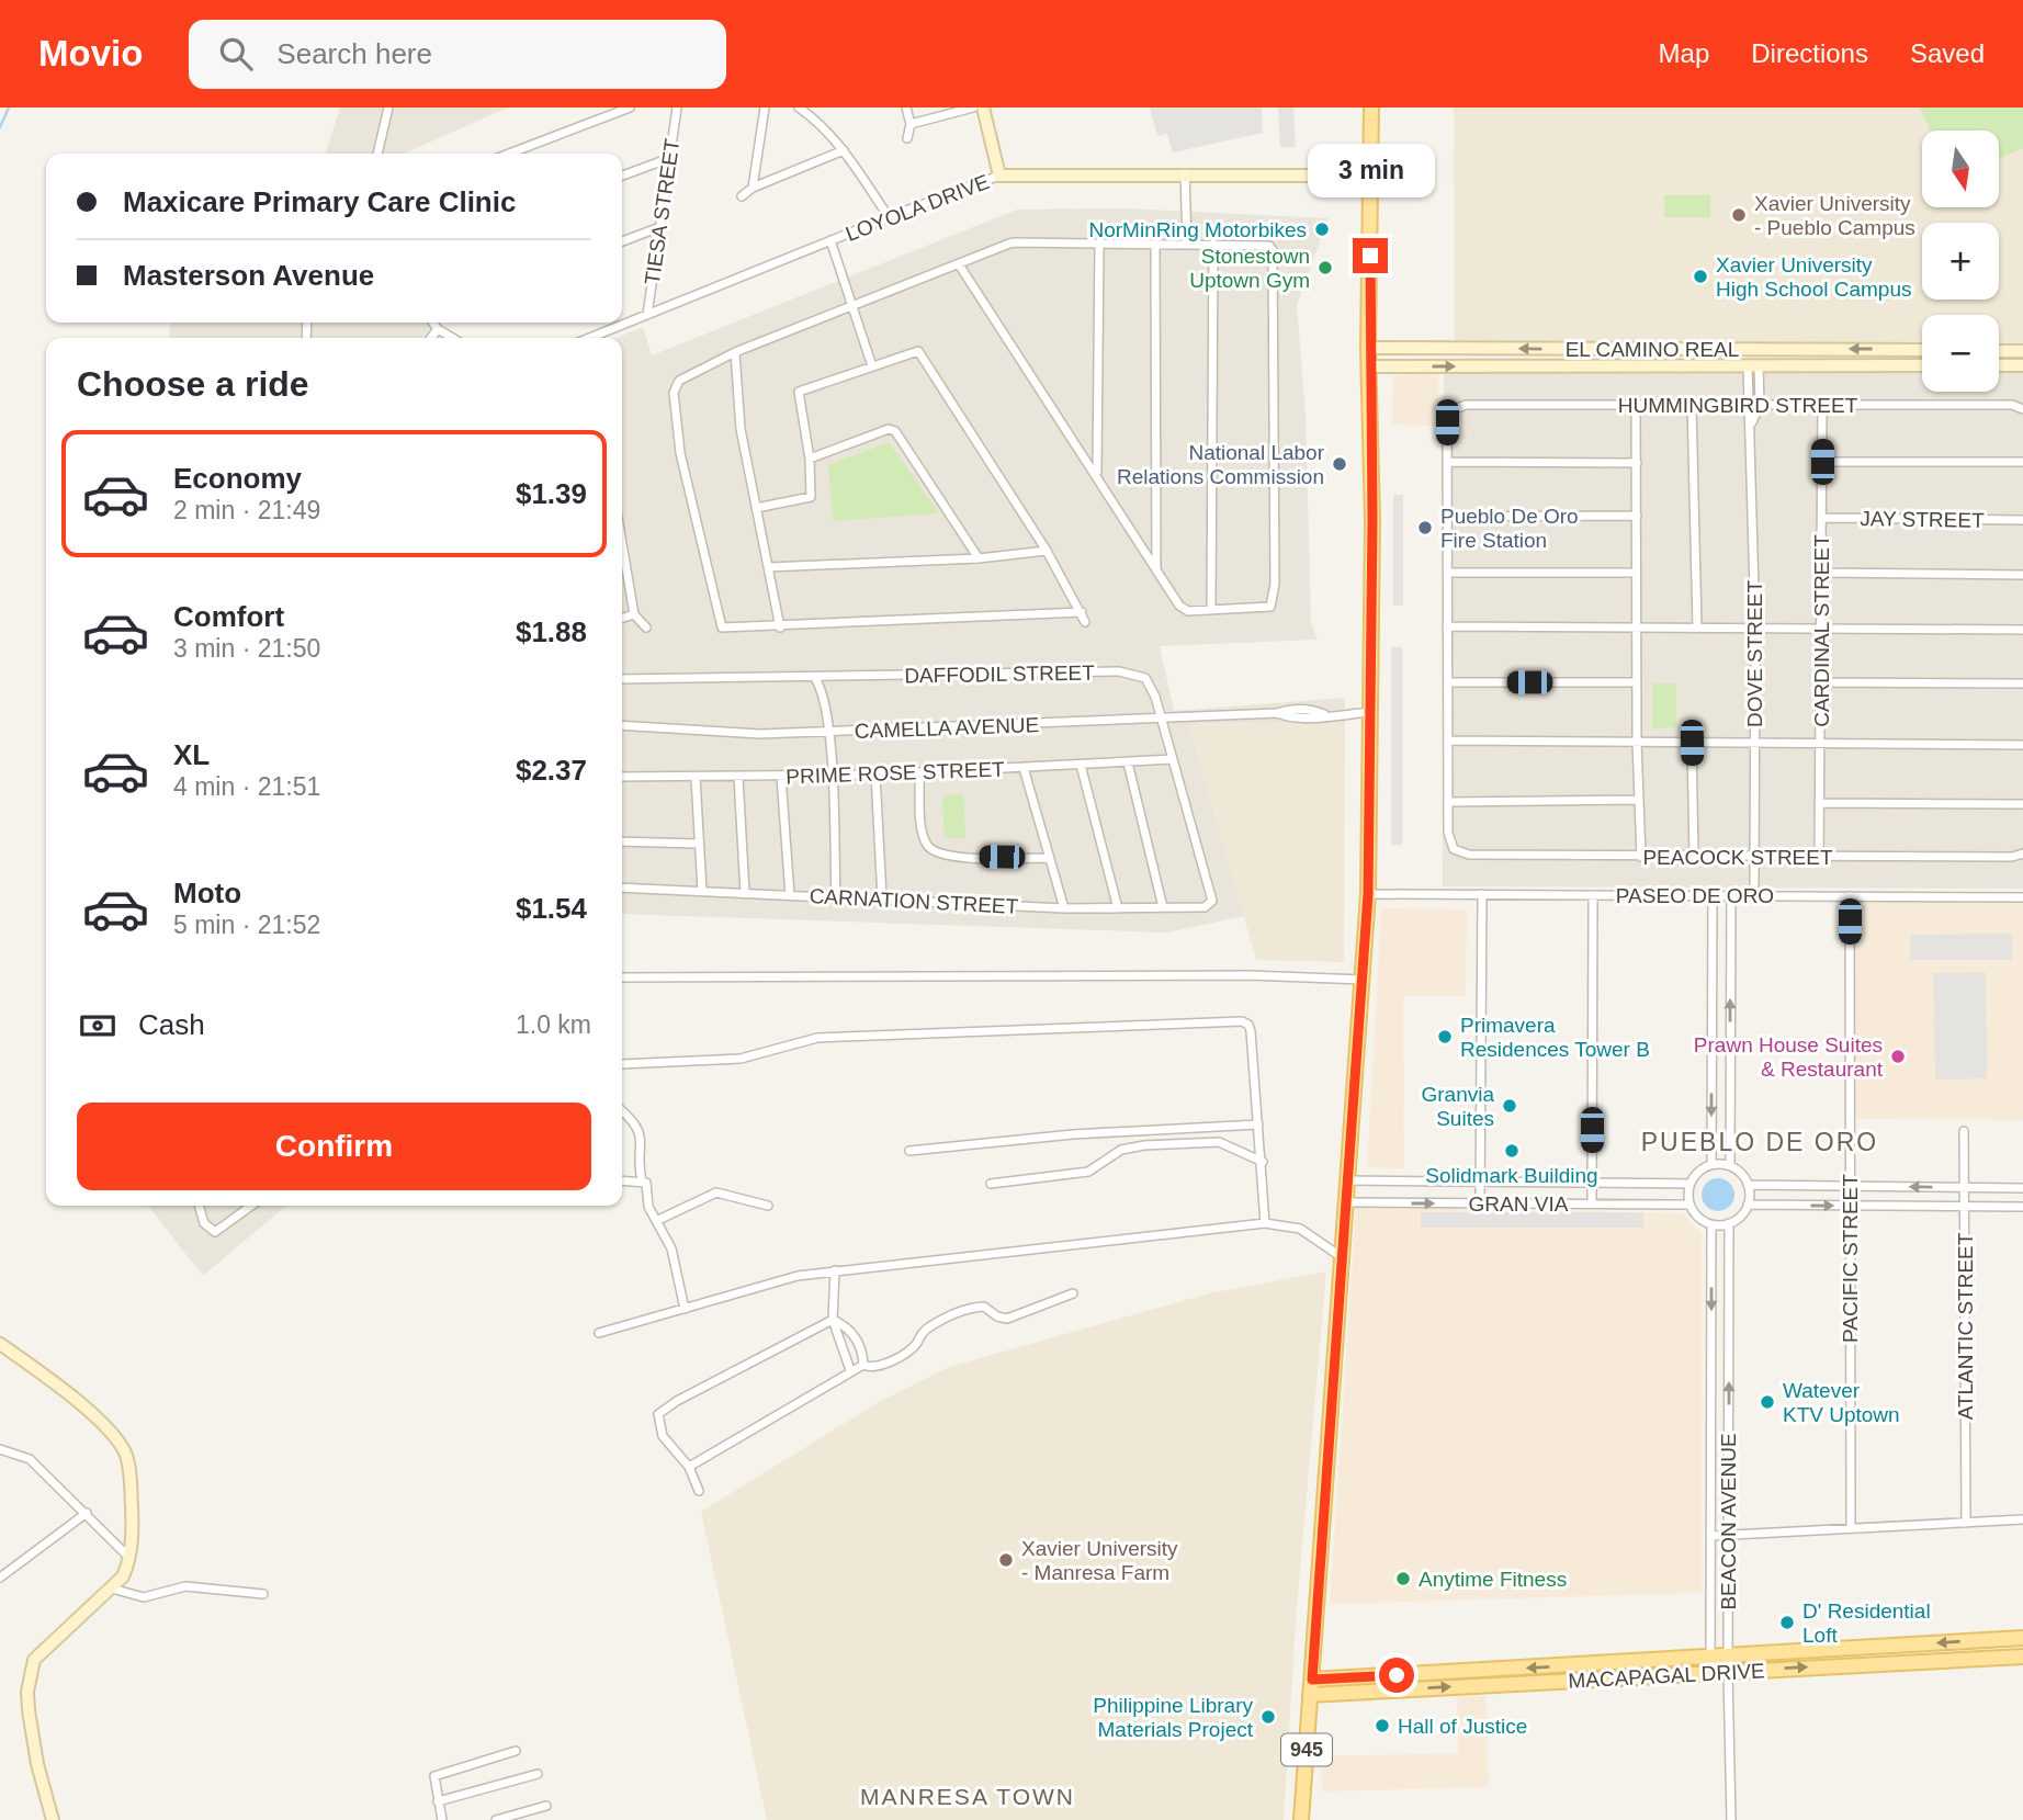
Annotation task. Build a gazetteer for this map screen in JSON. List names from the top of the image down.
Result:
{
  "streets": {
    "main road": ["MACAPAGAL DRIVE", "945"],
    "street": [
      "LOYOLA DRIVE",
      "TIESA STREET",
      "EL CAMINO REAL",
      "HUMMINGBIRD STREET",
      "JAY STREET",
      "CARDINAL STREET",
      "DOVE STREET",
      "DAFFODIL STREET",
      "CAMELLA AVENUE",
      "PRIME ROSE STREET",
      "PEACOCK STREET",
      "PASEO DE ORO",
      "CARNATION STREET",
      "GRAN VIA",
      "PACIFIC STREET",
      "ATLANTIC STREET",
      "BEACON AVENUE"
    ]
  },
  "crossings": [
    ["LOYOLA DRIVE", "TIESA STREET"],
    ["LOYOLA DRIVE", "945"],
    ["EL CAMINO REAL", "DOVE STREET"],
    ["EL CAMINO REAL", "945"],
    ["HUMMINGBIRD STREET", "CARDINAL STREET"],
    ["HUMMINGBIRD STREET", "DOVE STREET"],
    ["JAY STREET", "CARDINAL STREET"],
    ["CARDINAL STREET", "PEACOCK STREET"],
    ["DOVE STREET", "PEACOCK STREET"],
    ["DAFFODIL STREET", "CAMELLA AVENUE"],
    ["DAFFODIL STREET", "PRIME ROSE STREET"],
    ["DAFFODIL STREET", "CARNATION STREET"],
    ["CAMELLA AVENUE", "945"],
    ["PASEO DE ORO", "PACIFIC STREET"],
    ["PASEO DE ORO", "945"],
    ["GRAN VIA", "BEACON AVENUE"],
    ["GRAN VIA", "945"],
    ["BEACON AVENUE", "MACAPAGAL DRIVE"],
    ["MACAPAGAL DRIVE", "945"]
  ],
  "districts": ["PUEBLO DE ORO", "MANRESA TOWN"],
  "places": [
    "Xavier University - Pueblo Campus",
    "NorMinRing Motorbikes",
    "Stonestown Uptown Gym",
    "Xavier University High School Campus",
    "National Labor Relations Commission",
    "Pueblo De Oro Fire Station",
    "Primavera Residences Tower B",
    "Prawn House Suites & Restaurant",
    "Granvia Suites",
    "Solidmark Building",
    "Watever KTV Uptown",
    "Xavier University - Manresa Farm",
    "Anytime Fitness",
    "D' Residential Loft",
    "Philippine Library Materials Project",
    "Hall of Justice"
  ],
  "north": "bottom",
  "page": {
    "header": "Movio",
    "search": "Search here",
    "nav": ["Map", "Directions", "Saved"],
    "map_buttons": ["+", "−"],
    "bubble": "3 min",
    "banner": ["Maxicare Primary Care Clinic", "Masterson Avenue"],
    "heading": "Choose a ride",
    "list": [
      {
        "name": "Economy",
        "note": "2 min · 21:49",
        "value": "$1.39"
      },
      {
        "name": "Comfort",
        "note": "3 min · 21:50",
        "value": "$1.88"
      },
      {
        "name": "XL",
        "note": "4 min · 21:51",
        "value": "$2.37"
      },
      {
        "name": "Moto",
        "note": "5 min · 21:52",
        "value": "$1.54"
      }
    ],
    "pay": ["Cash", "1.0 km"],
    "buttons": "Confirm"
  }
}
